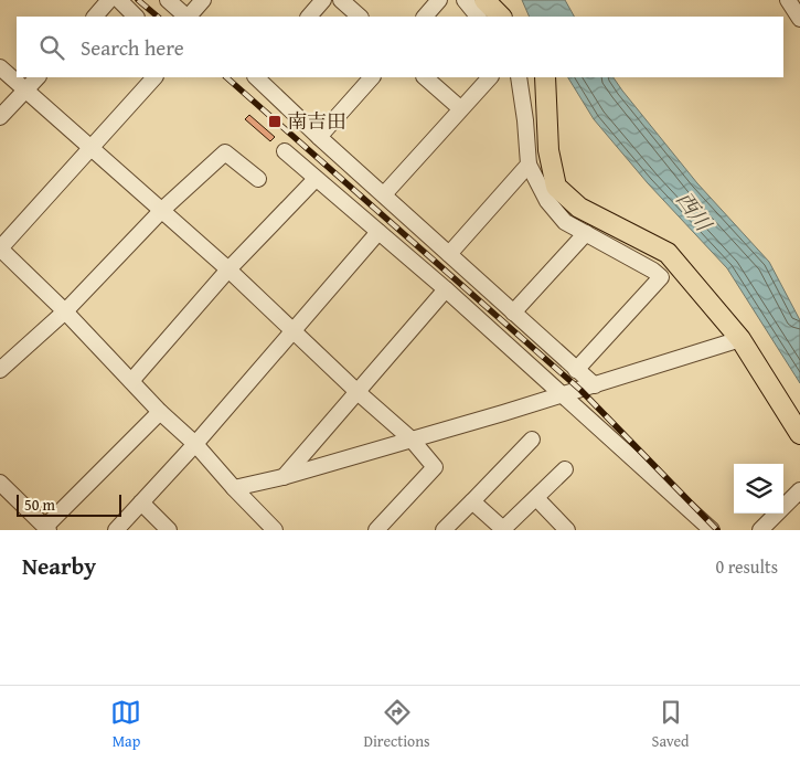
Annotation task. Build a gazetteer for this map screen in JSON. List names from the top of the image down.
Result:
{
  "water": ["西川"],
  "places": {
    "transit": ["南吉田"]
  },
  "scale_bar": "50 m",
  "page": {
    "search": "Search here",
    "scale": "50 m",
    "heading": ["Nearby", "0 results"],
    "nav": ["Map", "Directions", "Saved"]
  }
}
